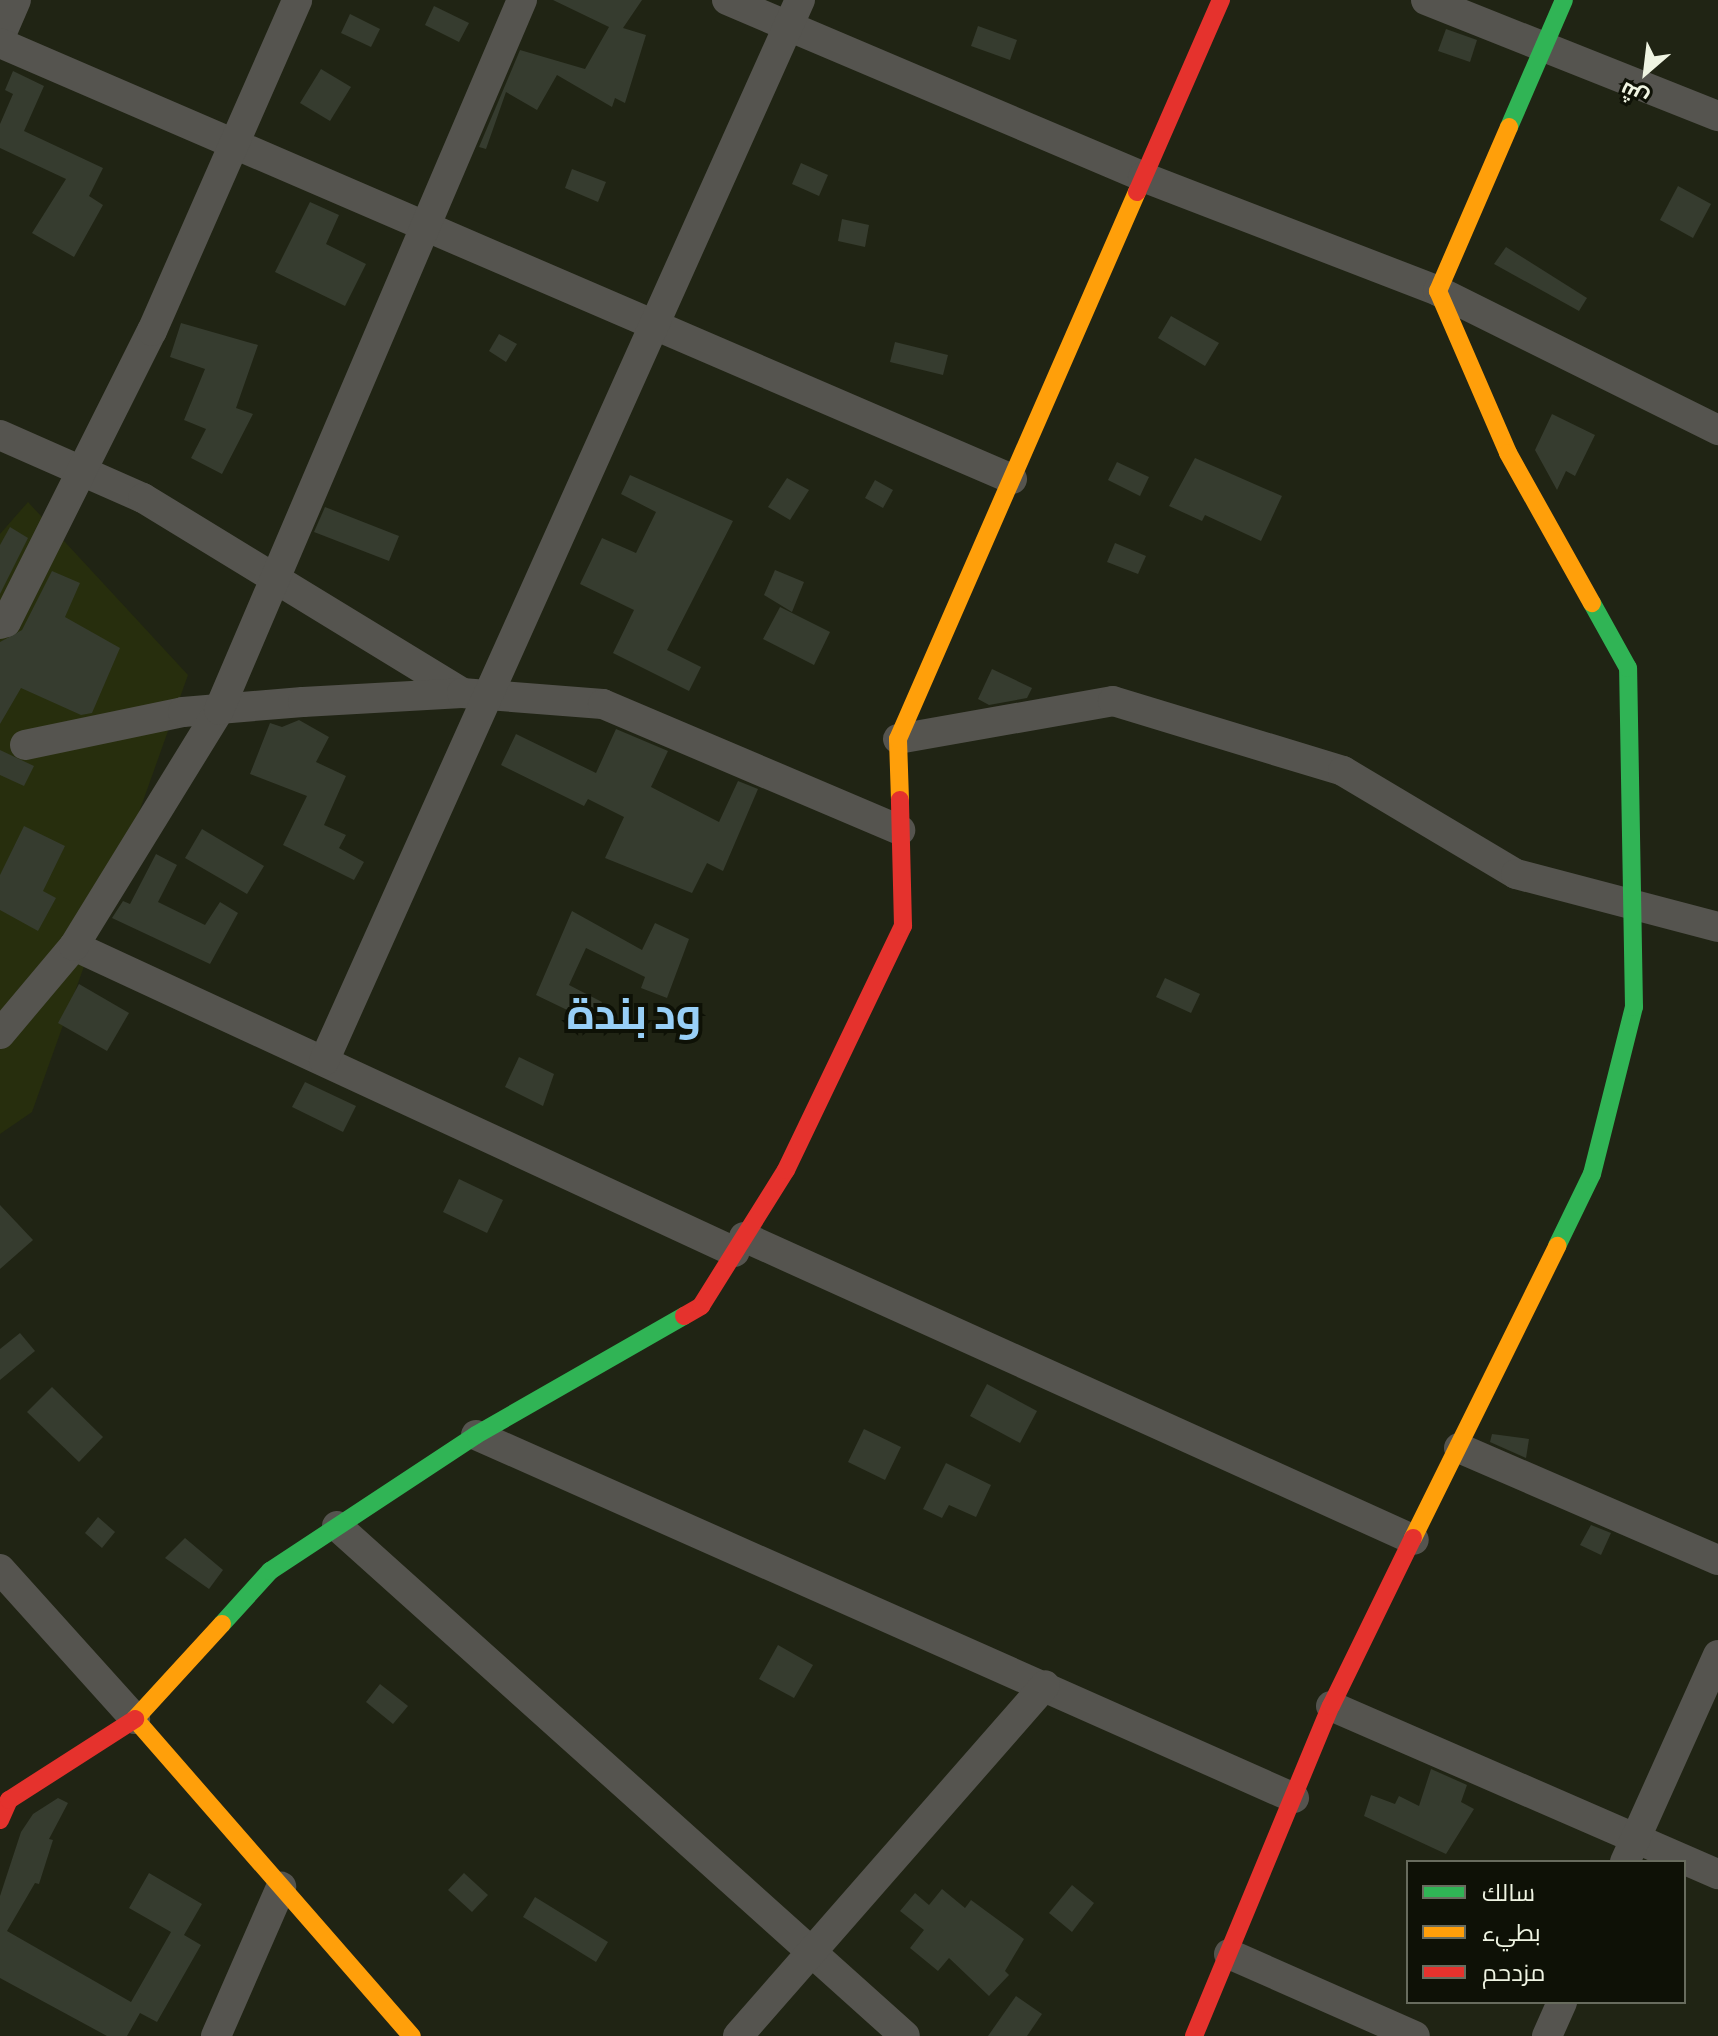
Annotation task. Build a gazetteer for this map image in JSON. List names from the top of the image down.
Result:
{
  "districts": ["ود بندة"],
  "legend": ["سالك", "بطيء", "مزدحم"],
  "north": "bottom left"
}
